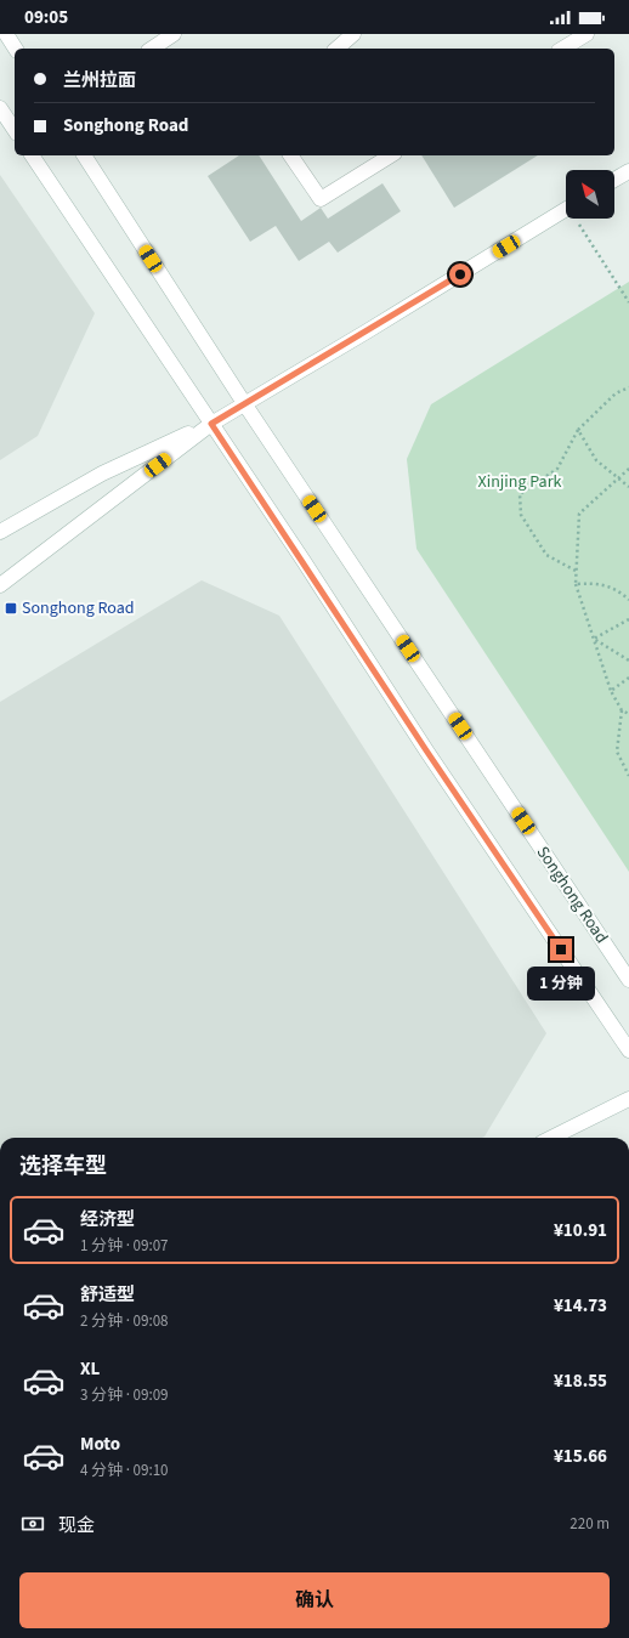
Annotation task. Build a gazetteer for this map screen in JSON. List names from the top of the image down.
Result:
{
  "streets": {
    "main road": ["Songhong Road"]
  },
  "parks": ["Xinjing Park"],
  "places": {
    "transit": ["Songhong Road"]
  },
  "north": "top left",
  "page": {
    "status": "09:05",
    "banner": ["兰州拉面", "Songhong Road"],
    "bubble": "1 分钟",
    "heading": "选择车型",
    "list": [
      {
        "name": "经济型",
        "note": "1 分钟 · 09:07",
        "value": "¥10.91"
      },
      {
        "name": "舒适型",
        "note": "2 分钟 · 09:08",
        "value": "¥14.73"
      },
      {
        "name": "XL",
        "note": "3 分钟 · 09:09",
        "value": "¥18.55"
      },
      {
        "name": "Moto",
        "note": "4 分钟 · 09:10",
        "value": "¥15.66"
      }
    ],
    "pay": ["现金", "220 m"],
    "buttons": "确认"
  }
}
